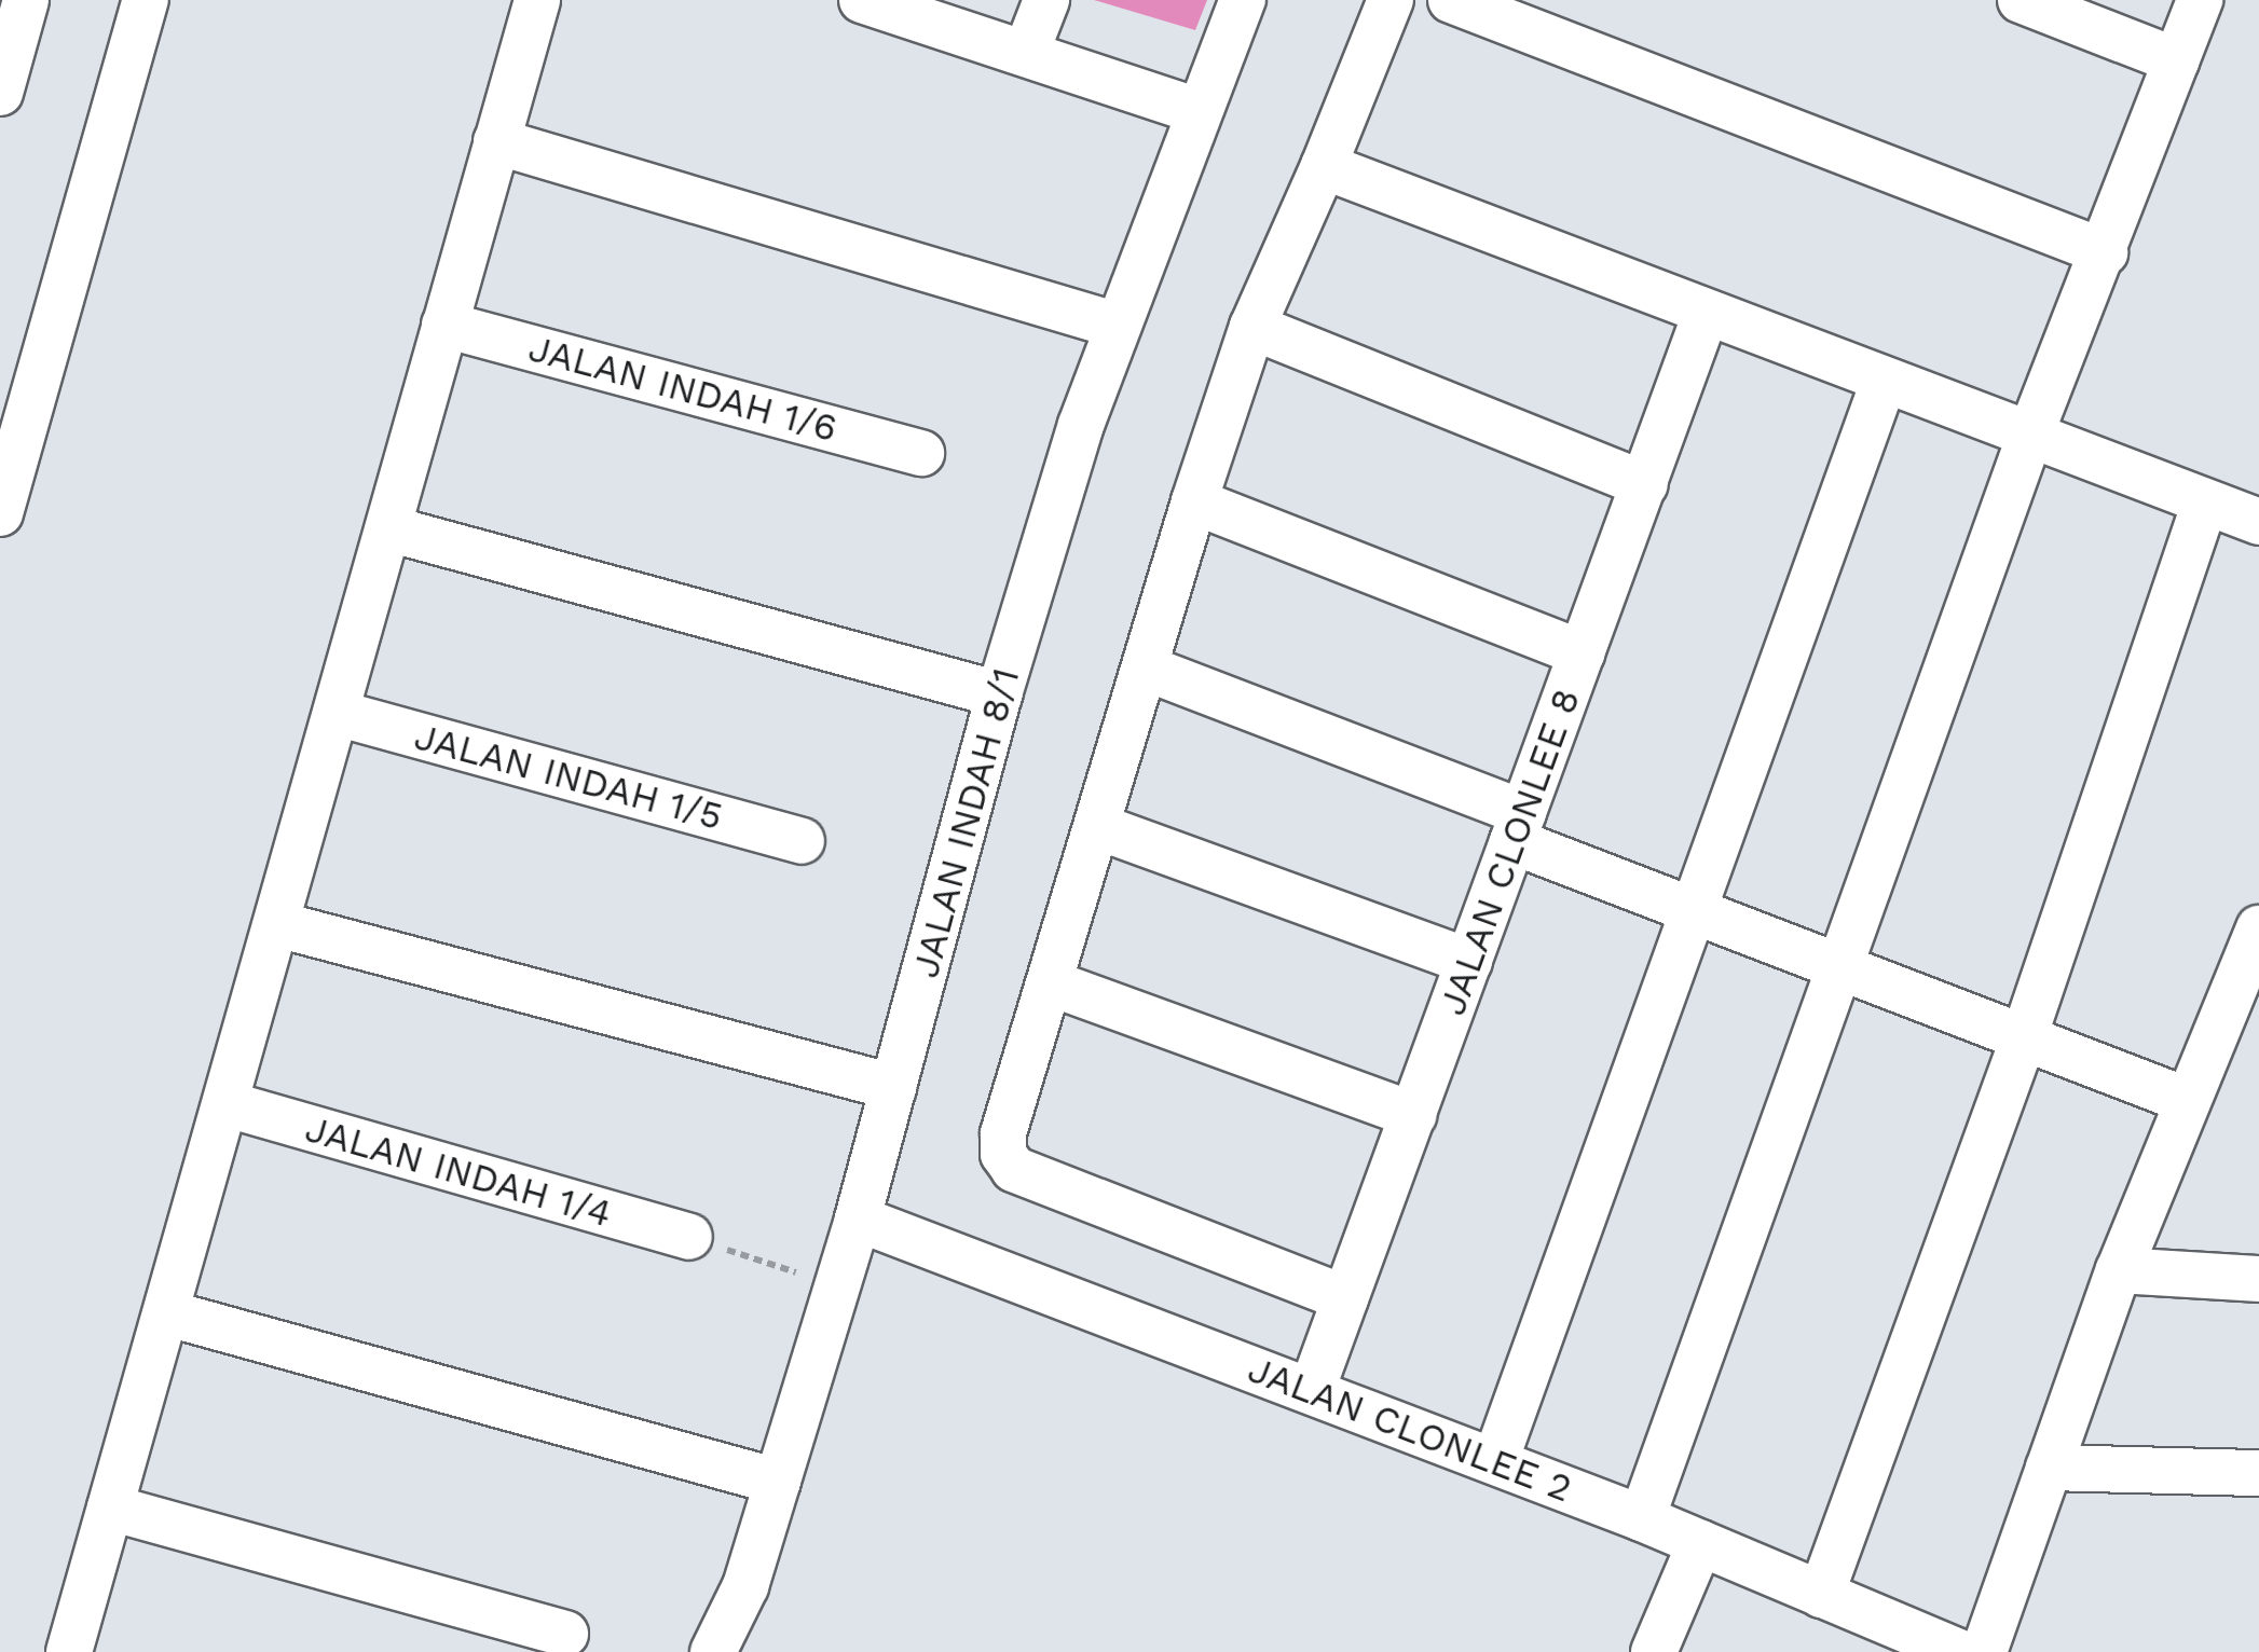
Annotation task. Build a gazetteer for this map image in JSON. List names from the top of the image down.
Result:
{
  "streets": {
    "street": [
      "JALAN INDAH 1/6",
      "JALAN INDAH 1/5",
      "JALAN INDAH 8/1",
      "JALAN CLONLEE 8",
      "JALAN INDAH 1/4",
      "JALAN CLONLEE 2"
    ]
  },
  "crossings": [
    ["JALAN INDAH 8/1", "JALAN CLONLEE 2"],
    ["JALAN CLONLEE 8", "JALAN CLONLEE 2"]
  ]
}
